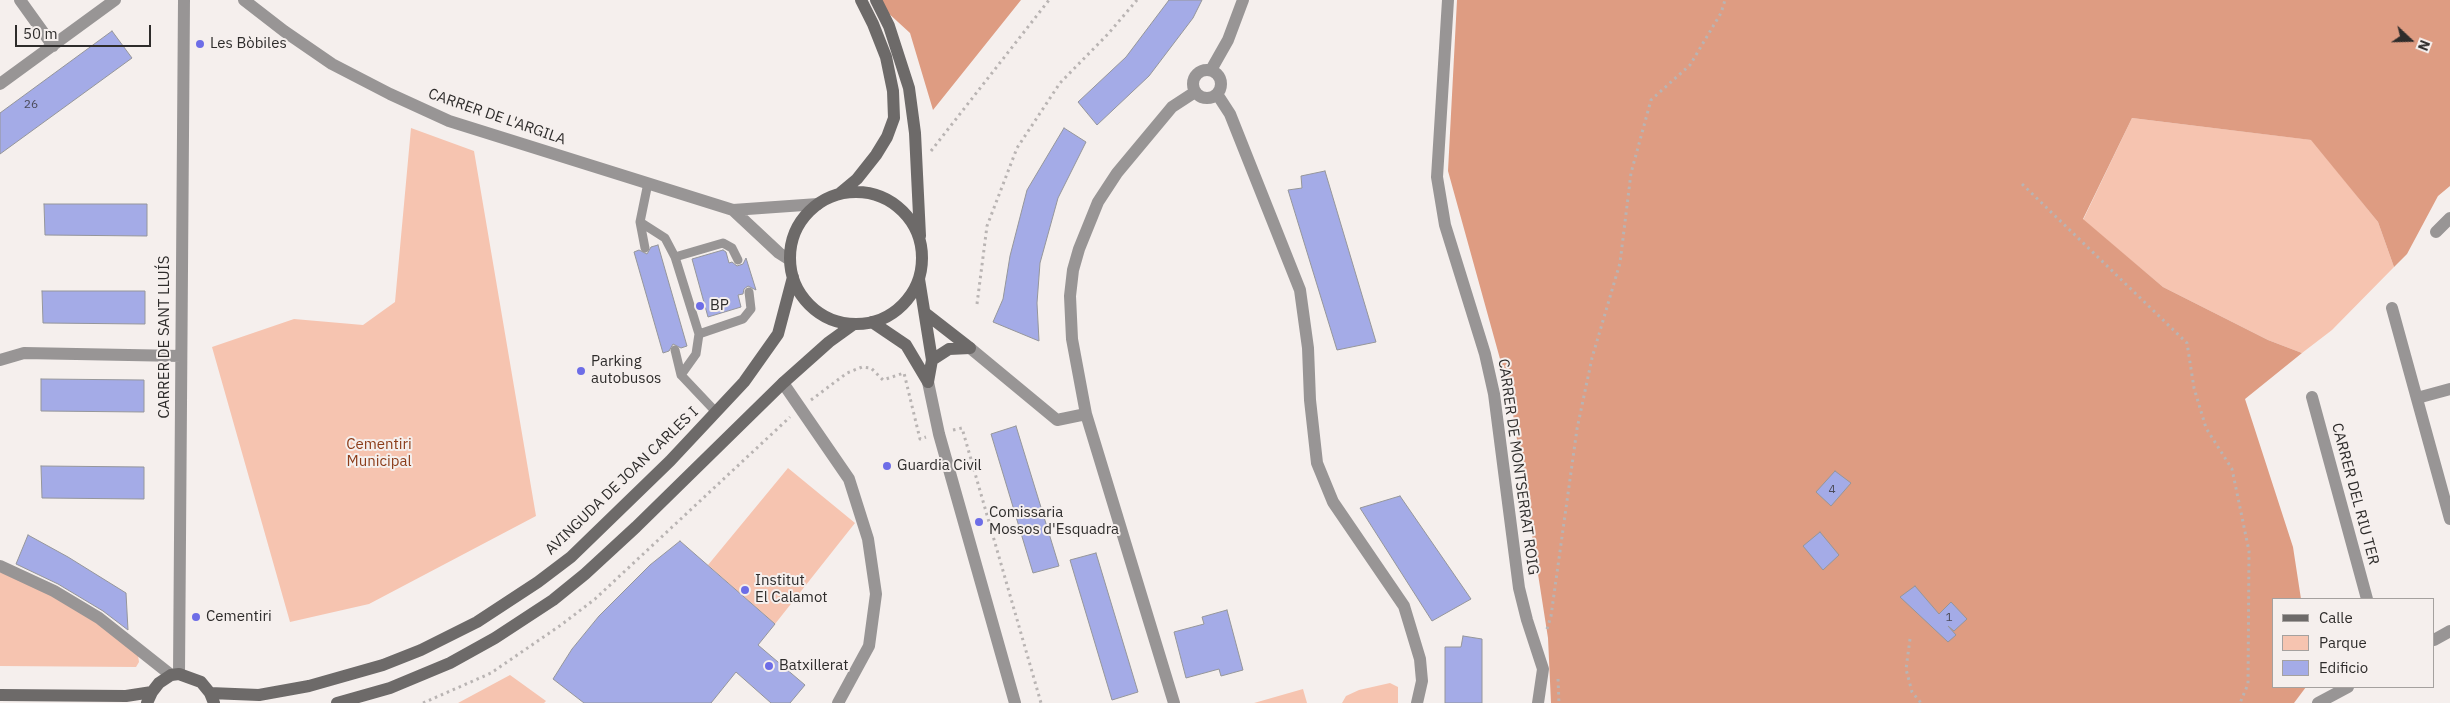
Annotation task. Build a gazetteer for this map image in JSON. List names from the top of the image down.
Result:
{
  "streets": {
    "main road": ["AVINGUDA DE JOAN CARLES I"],
    "street": [
      "CARRER DE L'ARGILA",
      "CARRER DE SANT LLUÍS",
      "CARRER DE MONTSERRAT ROIG",
      "CARRER DEL RIU TER"
    ]
  },
  "crossings": [
    ["CARRER DE L'ARGILA", "AVINGUDA DE JOAN CARLES I"]
  ],
  "parks": ["Cementiri Municipal"],
  "places": [
    "Les Bòbiles",
    "BP",
    "Parking autobusos",
    "Guardia Civil",
    "Comissaria Mossos d'Esquadra",
    "Institut El Calamot",
    "Cementiri",
    "Batxillerat"
  ],
  "house_numbers": ["26", "4", "1"],
  "legend": ["Calle", "Parque", "Edificio"],
  "scale_bar": "50 m",
  "north": "right"
}
